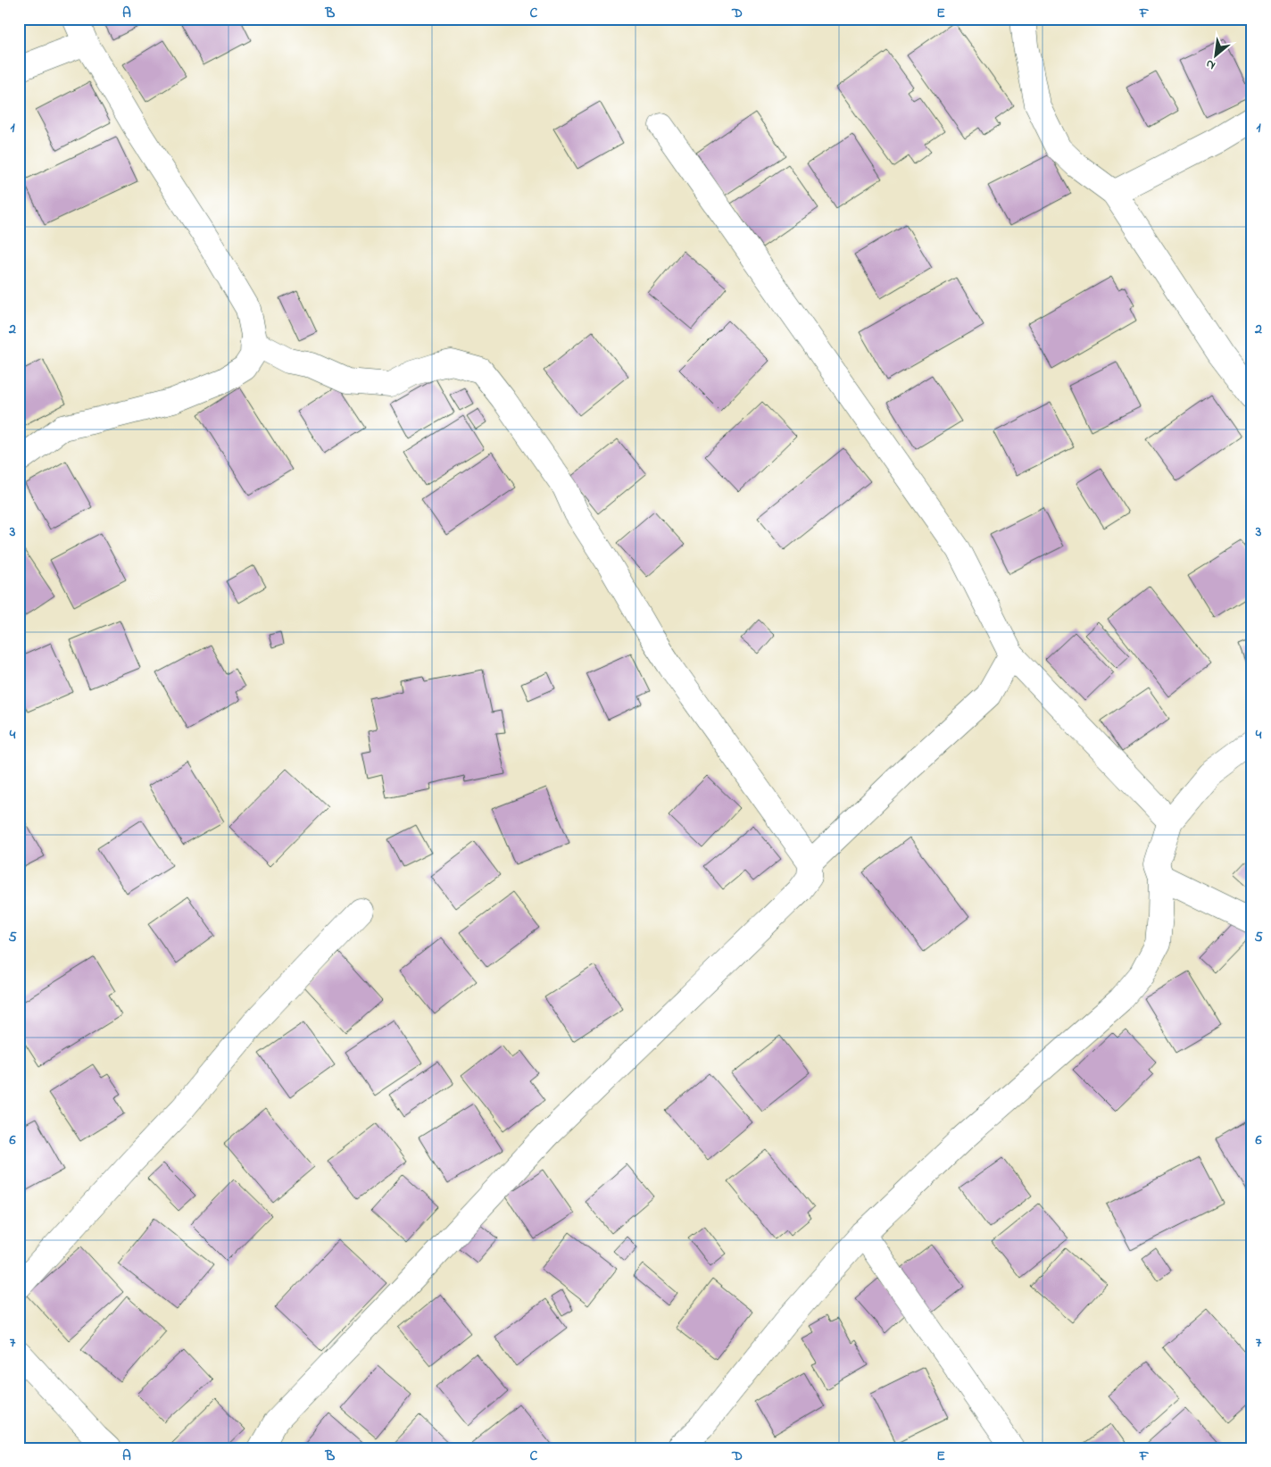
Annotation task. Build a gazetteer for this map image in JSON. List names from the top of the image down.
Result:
{
  "north": "bottom left",
  "grid": {
    "columns": [
      "A",
      "B",
      "C",
      "D",
      "E",
      "F"
    ],
    "rows": [
      "1",
      "2",
      "3",
      "4",
      "5",
      "6",
      "7"
    ]
  }
}
